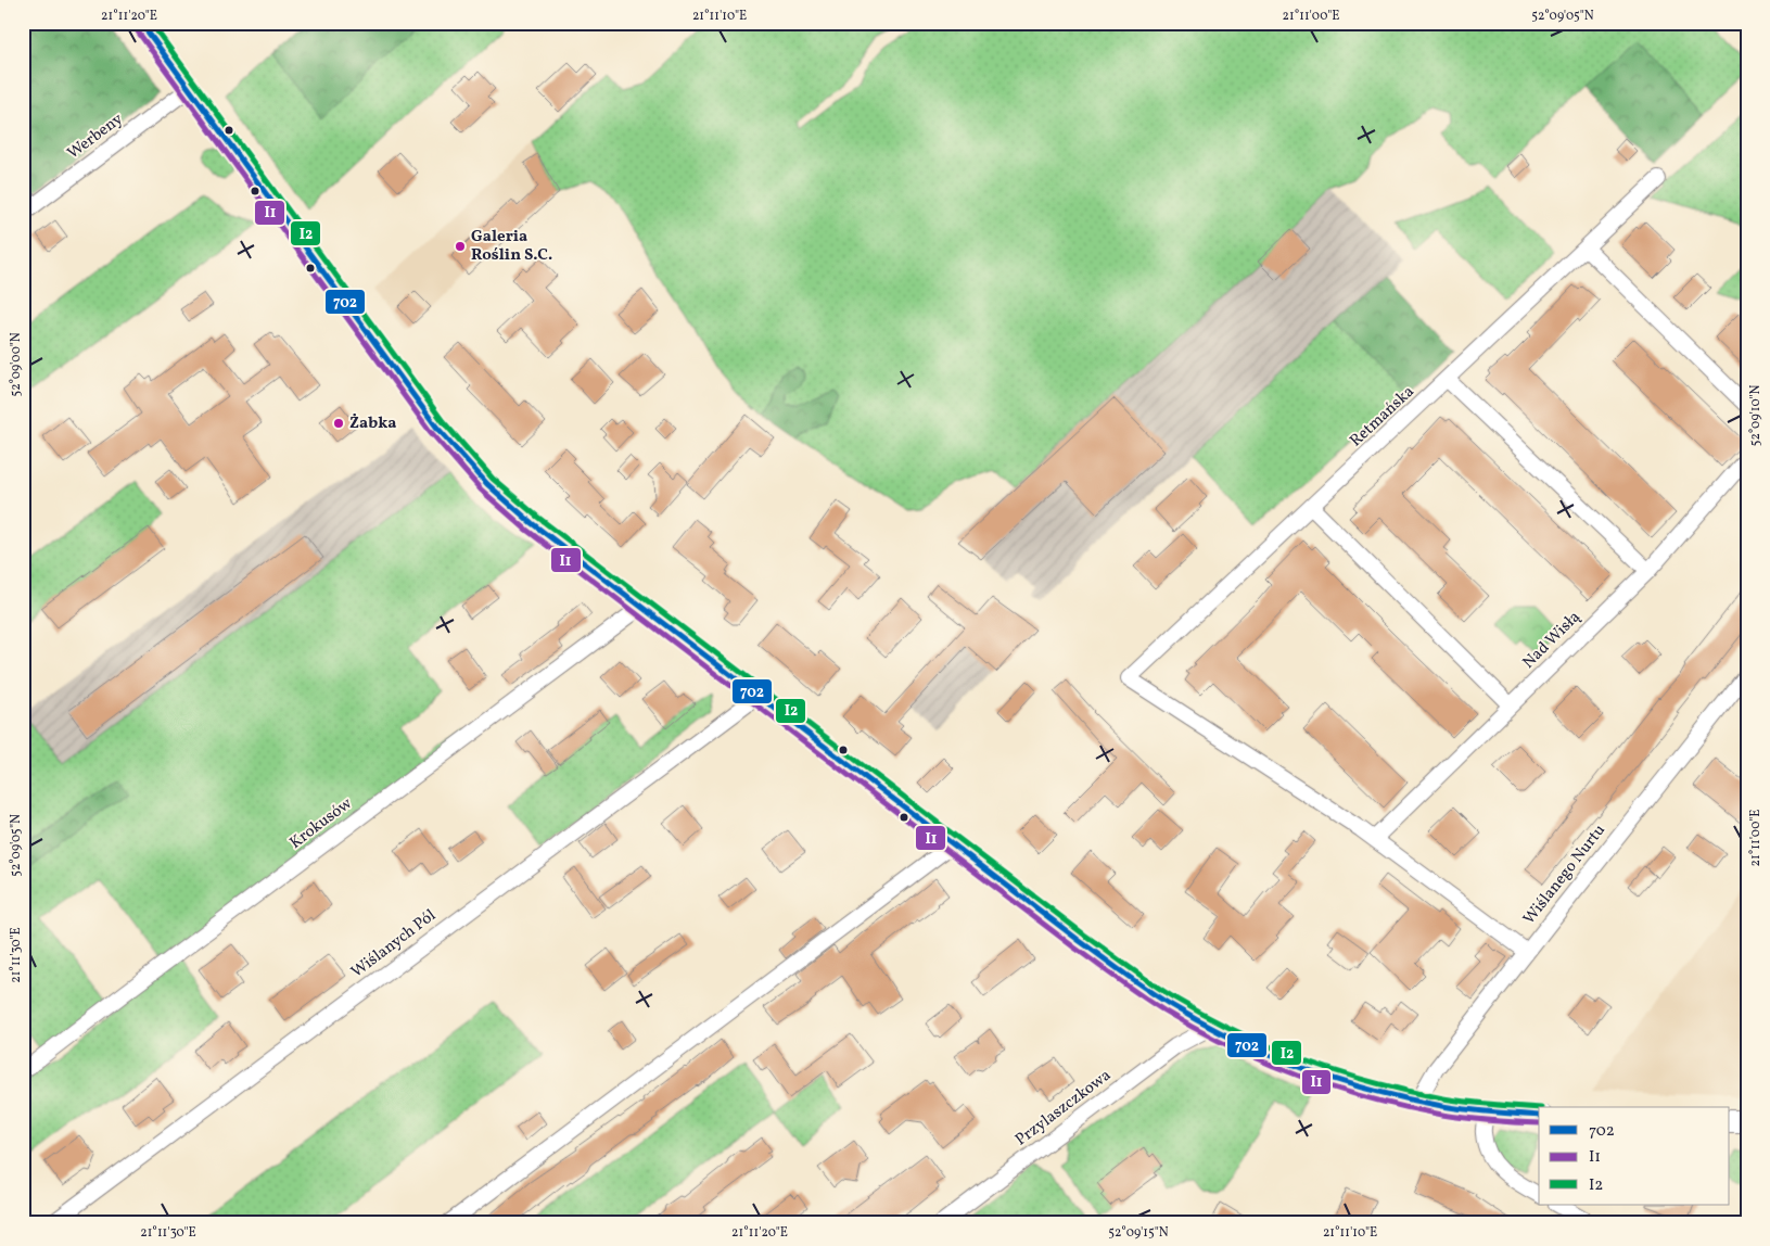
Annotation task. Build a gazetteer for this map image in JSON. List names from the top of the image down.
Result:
{
  "streets": {
    "street": [
      "Werbeny",
      "Retmańska",
      "Nad Wisłą",
      "Krokusów",
      "Wiślanego Nurtu",
      "Wiślanych Pól",
      "Przylaszczkowa"
    ]
  },
  "crossings": [
    ["Retmańska", "Nad Wisłą"]
  ],
  "places": ["Galeria Roślin S.C.", "Żabka"],
  "lines": ["transit line 702", "transit line I2", "transit line I1"],
  "legend": ["702", "I1", "I2"],
  "coordinates": [
    "21°11'20\"E",
    "21°11'10\"E",
    "21°11'00\"E",
    "52°09'05\"N",
    "52°09'00\"N",
    "52°09'10\"N",
    "21°11'30\"E",
    "52°09'15\"N"
  ]
}
